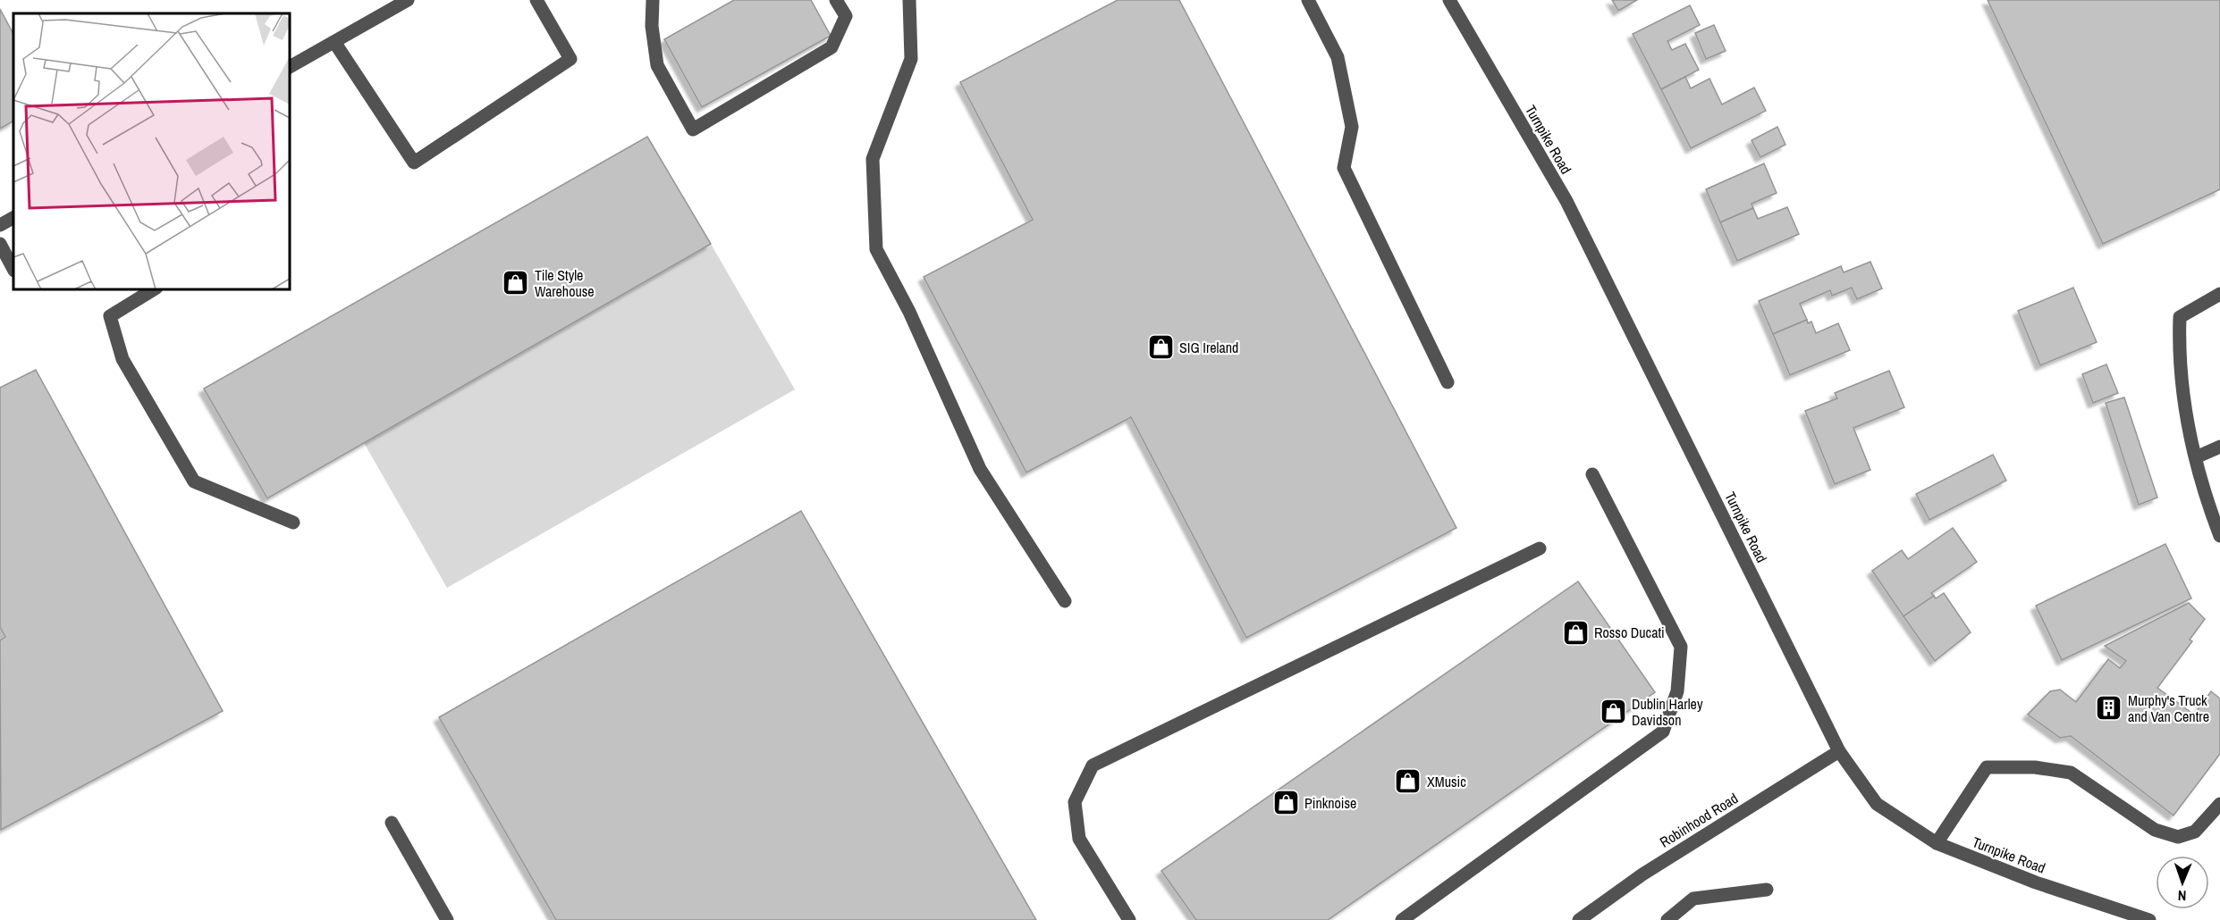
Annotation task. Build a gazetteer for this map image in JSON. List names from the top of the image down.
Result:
{
  "streets": {
    "street": ["Turnpike Road", "Robinhood Road"]
  },
  "crossings": [
    ["Turnpike Road", "Robinhood Road"]
  ],
  "places": {
    "shop": [
      "Tile Style Warehouse",
      "SIG Ireland",
      "Rosso Ducati",
      "Dublin Harley Davidson",
      "XMusic",
      "Pinknoise"
    ],
    "building": ["Murphy's Truck and Van Centre"]
  },
  "north": "bottom"
}
